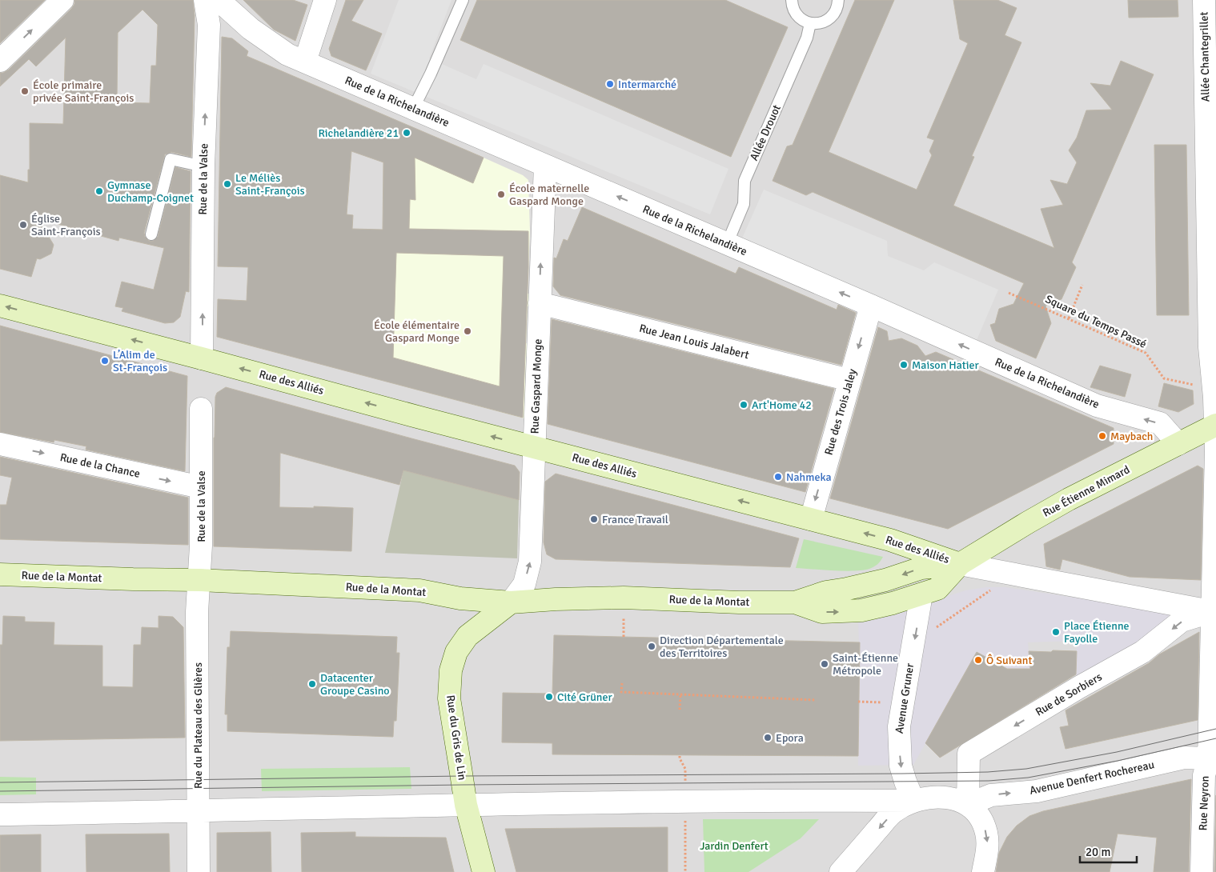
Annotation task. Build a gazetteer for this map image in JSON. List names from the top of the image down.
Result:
{
  "streets": {
    "main road": [
      "Rue des Alliés",
      "Rue Étienne Mimard",
      "Rue de la Montat",
      "Rue du Gris de Lin"
    ],
    "street": [
      "Allée Chantegrillet",
      "Rue de la Richelandière",
      "Rue de la Valse",
      "Rue Jean Louis Jalabert",
      "Rue Gaspard Monge",
      "Rue des Trois Jaley",
      "Rue de la Chance",
      "Rue de Sorbiers",
      "Avenue Gruner",
      "Rue du Plateau des Glières",
      "Avenue Denfert Rochereau",
      "Rue Neyron"
    ],
    "lane": ["Allée Drouot"],
    "path": ["Square du Temps Passé"]
  },
  "crossings": [
    ["Allée Chantegrillet", "Square du Temps Passé"],
    ["Allée Chantegrillet", "Rue des Alliés"],
    ["Allée Chantegrillet", "Rue Étienne Mimard"],
    ["Allée Chantegrillet", "Rue de Sorbiers"],
    ["Allée Chantegrillet", "Rue Neyron"],
    ["Rue de la Richelandière", "Allée Drouot"],
    ["Rue de la Richelandière", "Rue Gaspard Monge"],
    ["Rue de la Richelandière", "Rue des Trois Jaley"],
    ["Rue de la Richelandière", "Rue Étienne Mimard"],
    ["Rue de la Valse", "Rue des Alliés"],
    ["Rue de la Valse", "Rue de la Chance"],
    ["Rue de la Valse", "Rue de la Montat"],
    ["Rue de la Valse", "Rue du Plateau des Glières"],
    ["Rue Jean Louis Jalabert", "Rue Gaspard Monge"],
    ["Rue Jean Louis Jalabert", "Rue des Trois Jaley"],
    ["Rue des Alliés", "Rue Gaspard Monge"],
    ["Rue des Alliés", "Rue des Trois Jaley"],
    ["Rue des Alliés", "Rue Étienne Mimard"],
    ["Rue des Alliés", "Rue de la Montat"],
    ["Rue des Alliés", "Rue de Sorbiers"],
    ["Rue des Alliés", "Rue Neyron"],
    ["Rue Gaspard Monge", "Rue de la Montat"],
    ["Rue Gaspard Monge", "Rue du Gris de Lin"],
    ["Rue Étienne Mimard", "Rue de la Montat"],
    ["Rue de la Montat", "Avenue Gruner"],
    ["Rue de la Montat", "Rue du Plateau des Glières"],
    ["Rue de la Montat", "Rue du Gris de Lin"],
    ["Rue de Sorbiers", "Avenue Denfert Rochereau"],
    ["Rue de Sorbiers", "Rue Neyron"],
    ["Avenue Denfert Rochereau", "Rue Neyron"]
  ],
  "one_way": [
    "Rue de la Richelandière",
    "Rue de la Valse",
    "Rue des Alliés",
    "Rue Gaspard Monge",
    "Rue des Trois Jaley",
    "Rue de la Chance",
    "Rue de Sorbiers",
    "Avenue Gruner",
    "Avenue Denfert Rochereau"
  ],
  "parks": ["Jardin Denfert"],
  "places": [
    "Intermarché",
    "École primaire privée Saint-François",
    "Richelandière 21",
    "Le Méliès Saint-François",
    "Gymnase Duchamp-Coignet",
    "École maternelle Gaspard Monge",
    "Église Saint-François",
    "École élémentaire Gaspard Monge",
    "L’Alim de St-François",
    "Maison Hatier",
    "Art'Home 42",
    "Maybach",
    "Nahmeka",
    "France Travail",
    "Place Étienne Fayolle",
    "Direction Départementale des Territoires",
    "Ô Suivant",
    "Saint-Étienne Métropole",
    "Datacenter Groupe Casino",
    "Cité Grüner",
    "Epora"
  ],
  "scale_bar": "20 m"
}
